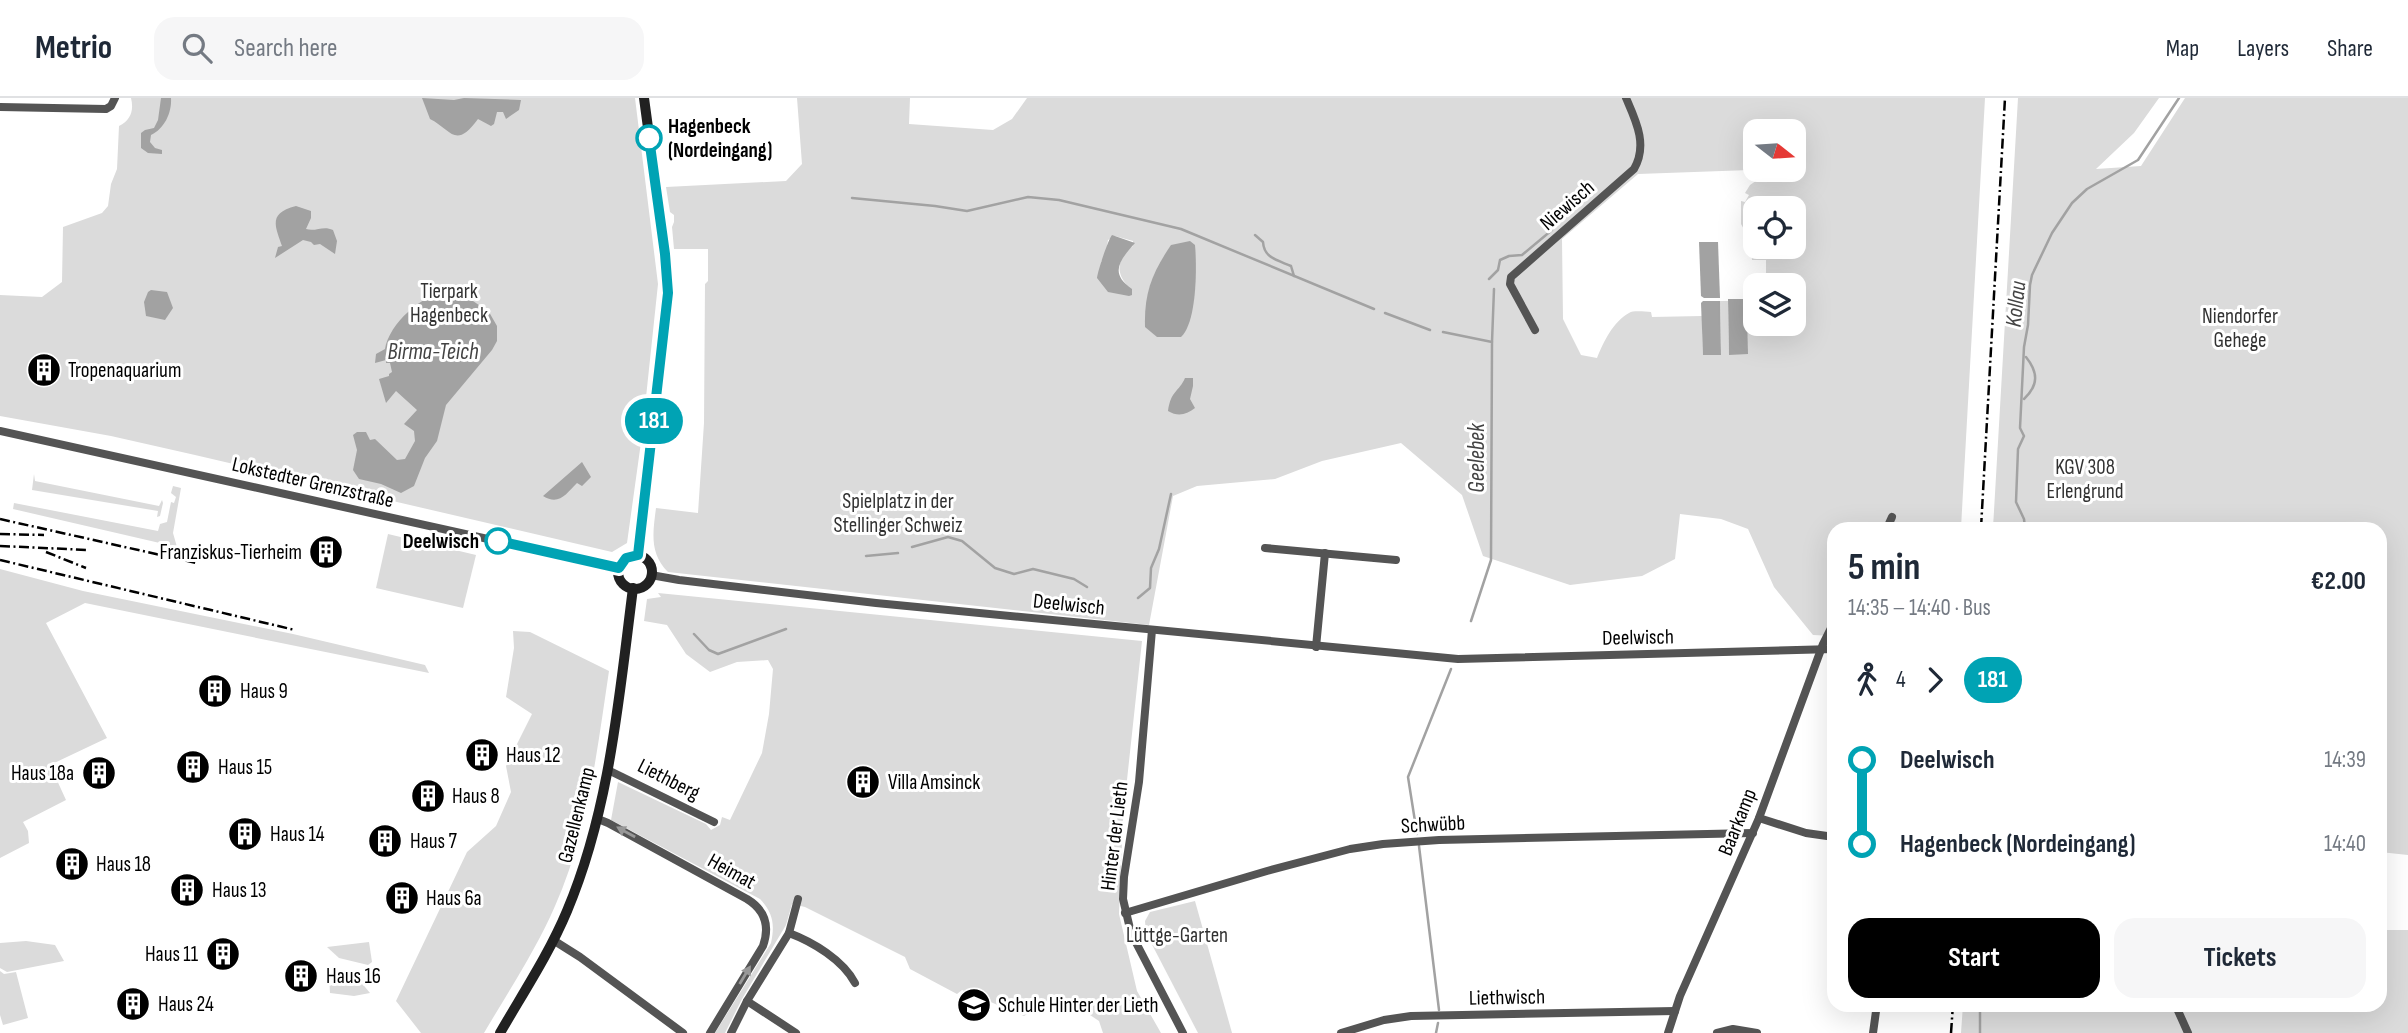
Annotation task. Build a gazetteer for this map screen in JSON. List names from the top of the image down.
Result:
{
  "streets": {
    "street": [
      "Niewisch",
      "Lokstedter Grenzstraße",
      "Deelwisch",
      "Liethberg",
      "Gazellenkamp",
      "Baarkamp",
      "Schwübb",
      "Hinter der Lieth",
      "Heimat",
      "Liethwisch"
    ]
  },
  "crossings": [
    ["Lokstedter Grenzstraße", "Deelwisch"],
    ["Lokstedter Grenzstraße", "Gazellenkamp"],
    ["Deelwisch", "Gazellenkamp"],
    ["Deelwisch", "Baarkamp"],
    ["Deelwisch", "Hinter der Lieth"],
    ["Liethberg", "Gazellenkamp"],
    ["Gazellenkamp", "Heimat"],
    ["Baarkamp", "Schwübb"],
    ["Baarkamp", "Liethwisch"],
    ["Schwübb", "Hinter der Lieth"]
  ],
  "water": ["Kollau", "Birma-Teich", "Geelebek"],
  "parks": [
    "Tierpark Hagenbeck",
    "Niendorfer Gehege",
    "KGV 308 Erlengrund",
    "Spielplatz in der Stellinger Schweiz",
    "Lüttge-Garten"
  ],
  "places": {
    "other": ["Hagenbeck (Nordeingang)", "Deelwisch"],
    "building": [
      "Tropenaquarium",
      "Franziskus-Tierheim",
      "Haus 9",
      "Haus 12",
      "Haus 15",
      "Haus 18a",
      "Villa Amsinck",
      "Haus 8",
      "Haus 14",
      "Haus 7",
      "Haus 18",
      "Haus 13",
      "Haus 6a",
      "Haus 11",
      "Haus 16",
      "Haus 24"
    ],
    "school or university": ["Schule Hinter der Lieth"]
  },
  "lines": ["bus line 181"],
  "north": "right",
  "page": {
    "header": "Metrio",
    "search": "Search here",
    "nav": ["Map", "Layers", "Share"],
    "on_map": "181",
    "heading": ["5 min", "14:35 – 14:40 · Bus", "€2.00"],
    "legs": ["4", "181"],
    "list": [
      {
        "name": "Deelwisch",
        "value": "14:39"
      },
      {
        "name": "Hagenbeck (Nordeingang)",
        "value": "14:40"
      }
    ],
    "buttons": ["Start", "Tickets"]
  }
}
